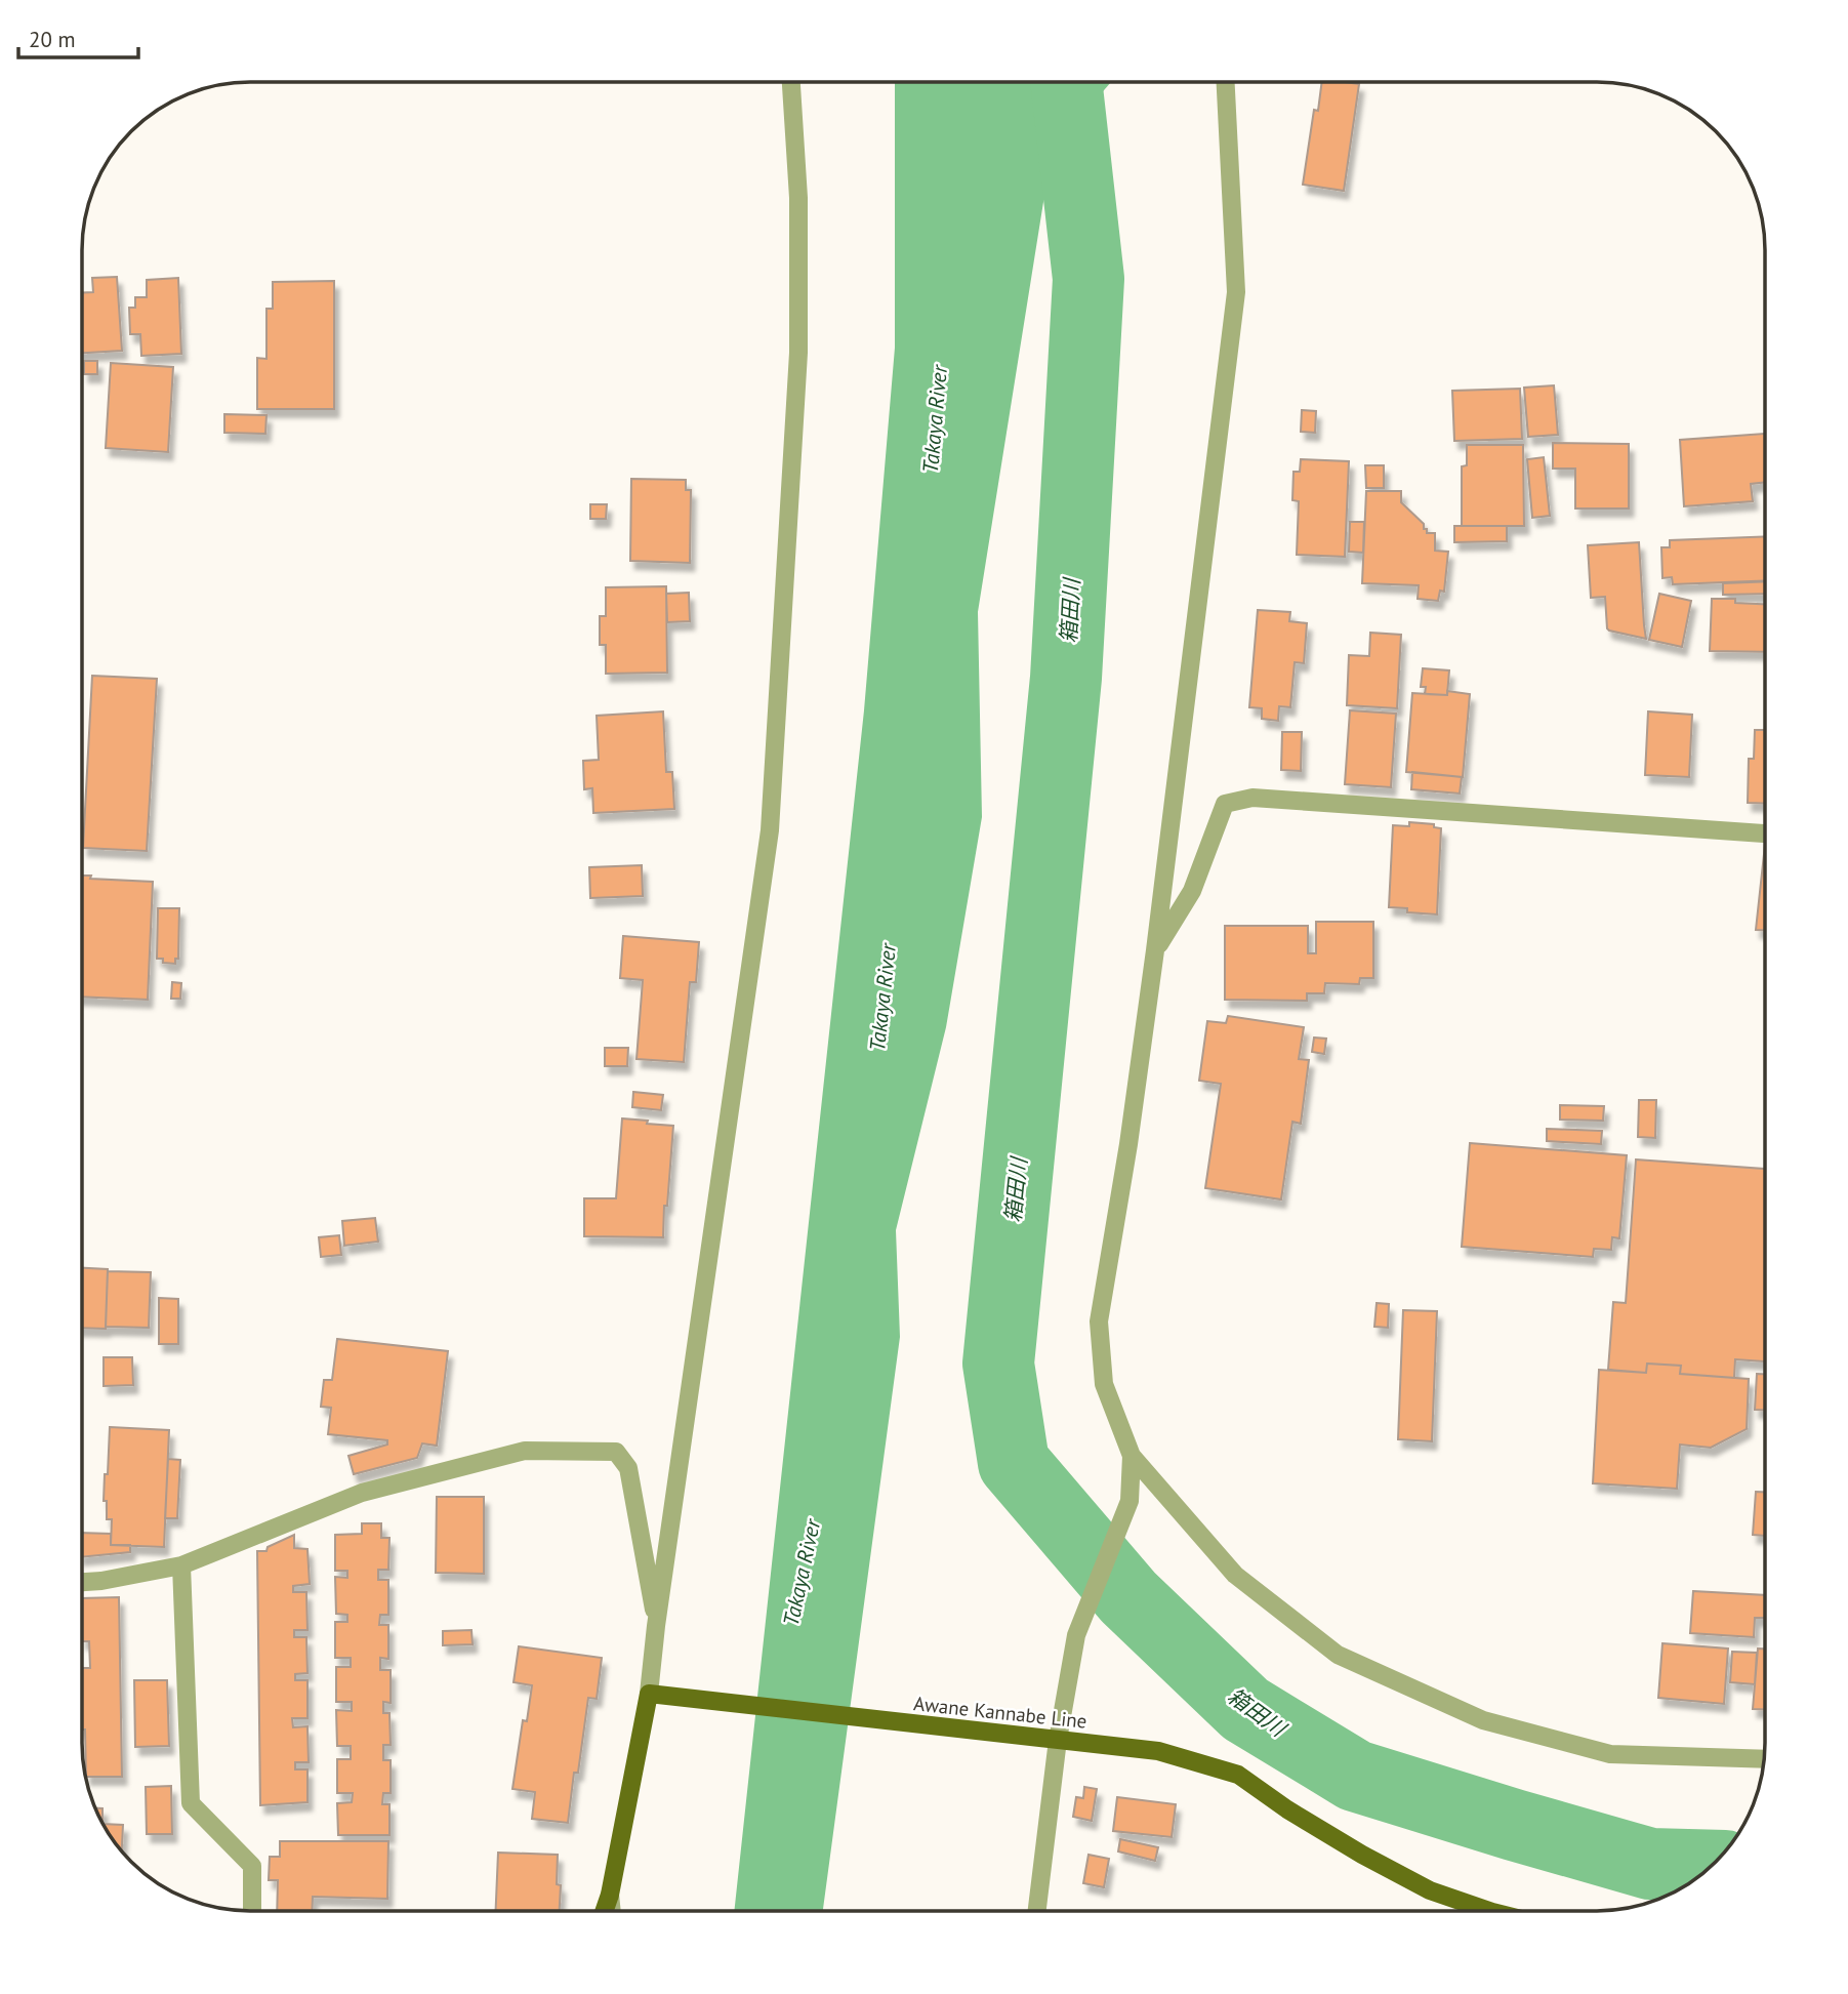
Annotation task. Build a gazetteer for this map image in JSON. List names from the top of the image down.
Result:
{
  "streets": {
    "main road": ["Awane Kannabe Line"]
  },
  "water": ["Takaya River", "箱田川"],
  "scale_bar": "20 m"
}
